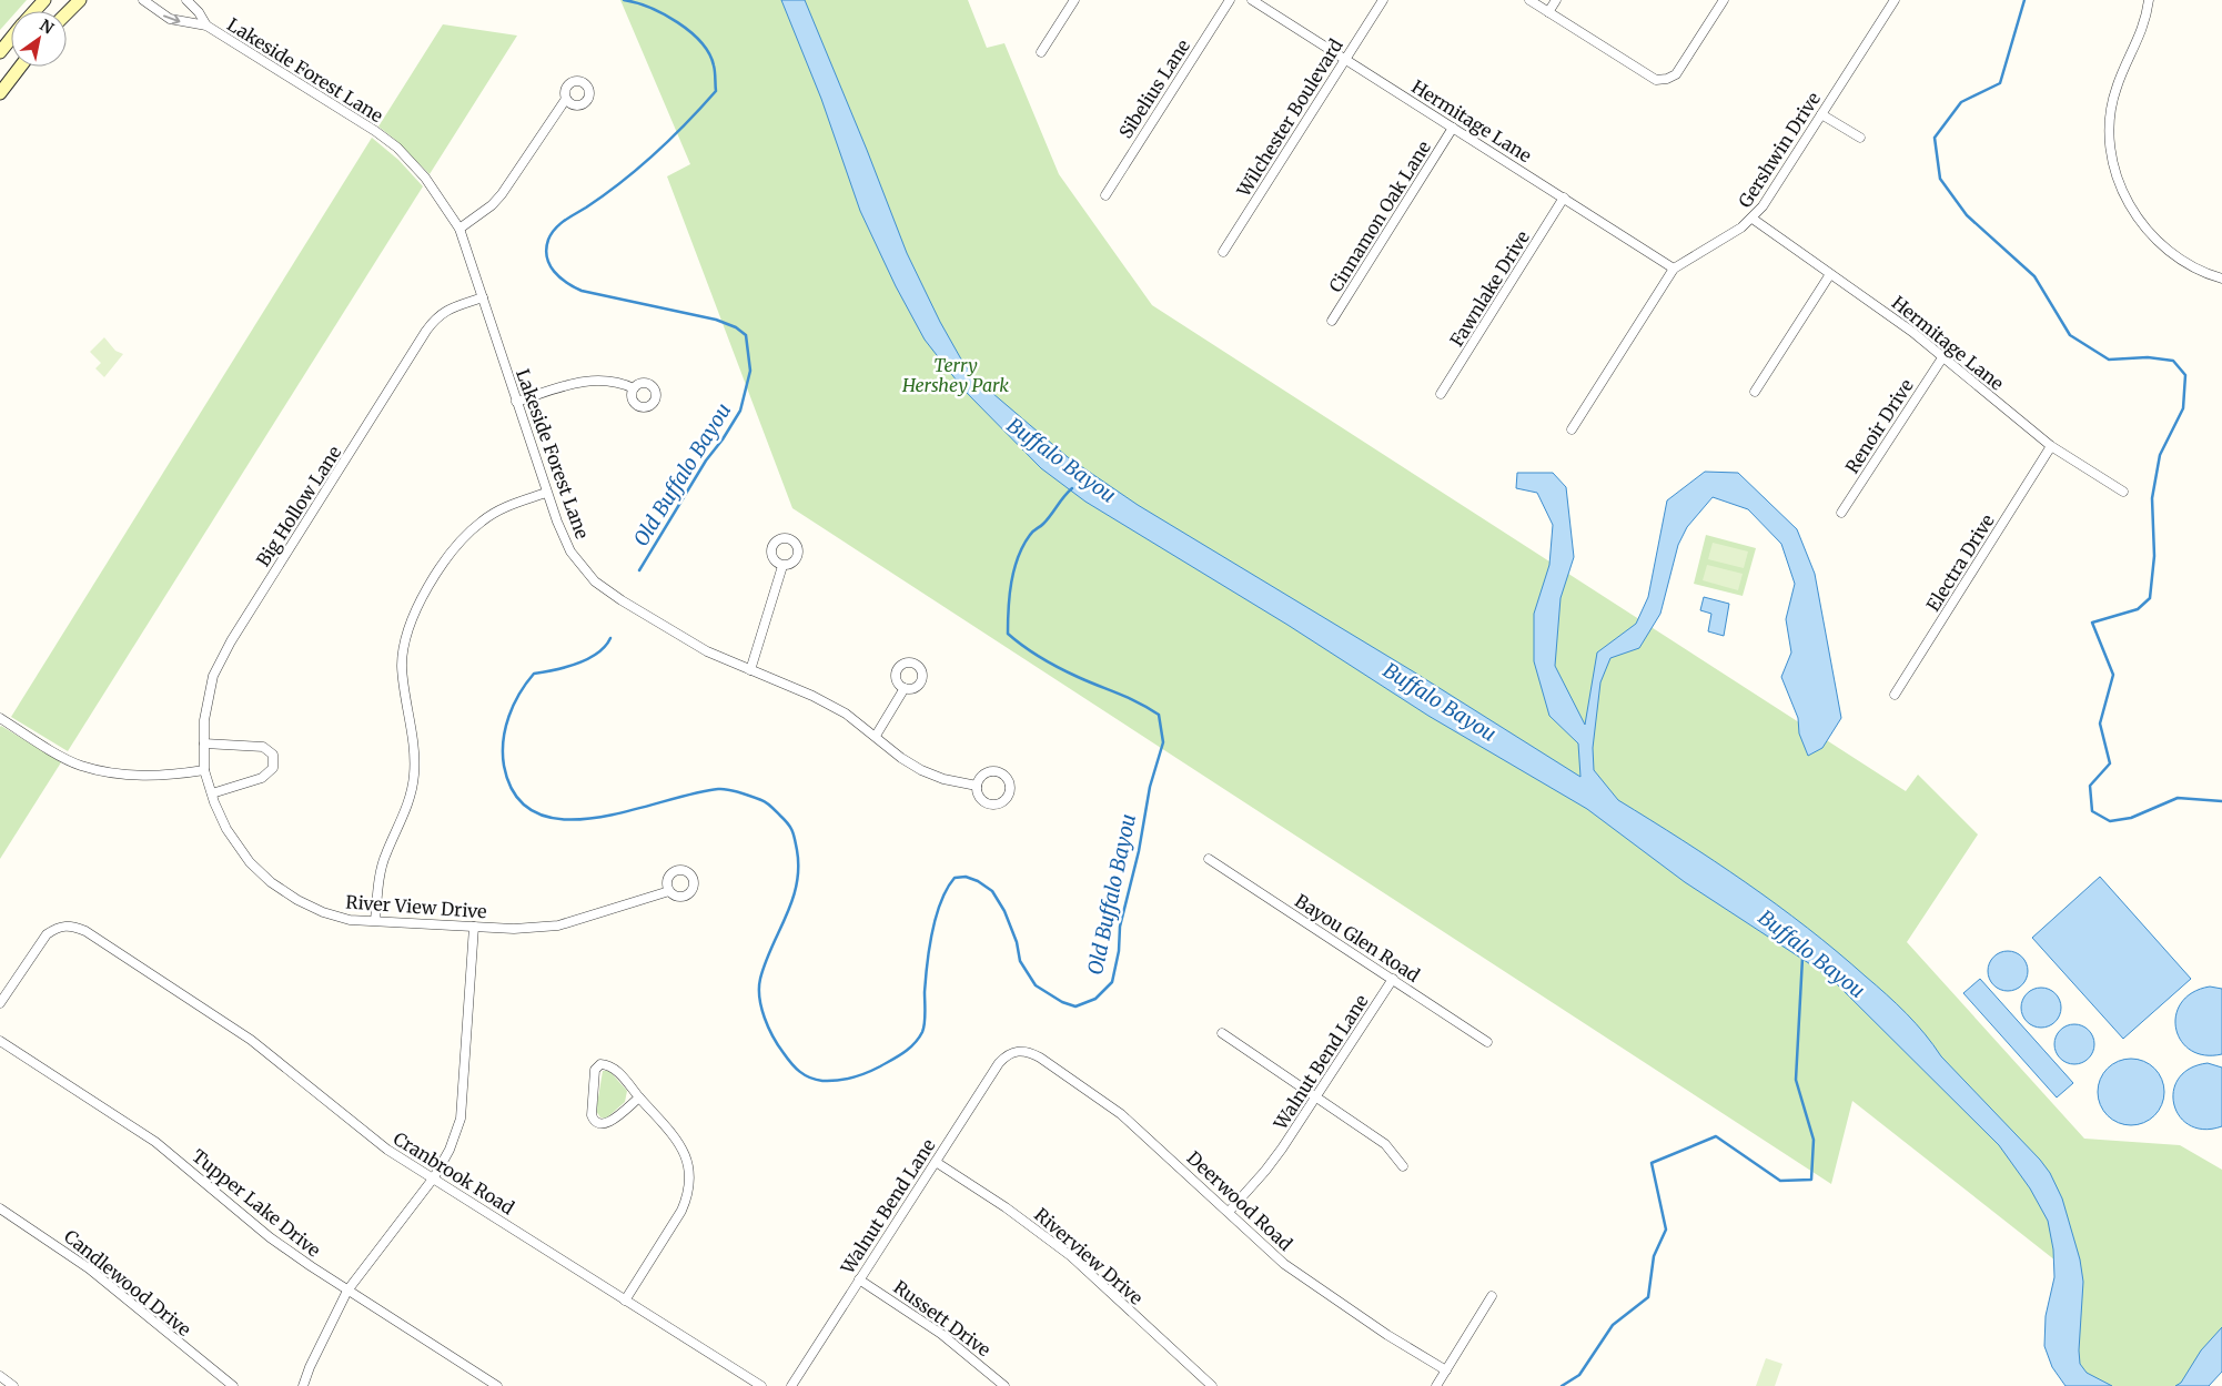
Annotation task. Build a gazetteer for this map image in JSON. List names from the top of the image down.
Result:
{
  "streets": {
    "street": [
      "Lakeside Forest Lane",
      "Sibelius Lane",
      "Wilchester Boulevard",
      "Hermitage Lane",
      "Gershwin Drive",
      "Cinnamon Oak Lane",
      "Fawnlake Drive",
      "Renoir Drive",
      "Big Hollow Lane",
      "Electra Drive",
      "River View Drive",
      "Bayou Glen Road",
      "Walnut Bend Lane",
      "Cranbrook Road",
      "Deerwood Road",
      "Tupper Lake Drive",
      "Riverview Drive",
      "Candlewood Drive",
      "Russett Drive"
    ]
  },
  "crossings": [
    ["Lakeside Forest Lane", "Big Hollow Lane"],
    ["Wilchester Boulevard", "Hermitage Lane"],
    ["Hermitage Lane", "Gershwin Drive"],
    ["Hermitage Lane", "Cinnamon Oak Lane"],
    ["Hermitage Lane", "Fawnlake Drive"],
    ["Hermitage Lane", "Renoir Drive"],
    ["Hermitage Lane", "Electra Drive"],
    ["Big Hollow Lane", "River View Drive"],
    ["Bayou Glen Road", "Walnut Bend Lane"],
    ["Walnut Bend Lane", "Deerwood Road"],
    ["Walnut Bend Lane", "Riverview Drive"],
    ["Walnut Bend Lane", "Russett Drive"]
  ],
  "water": ["Buffalo Bayou", "Old Buffalo Bayou"],
  "parks": ["Terry Hershey Park"],
  "north": "top right"
}
